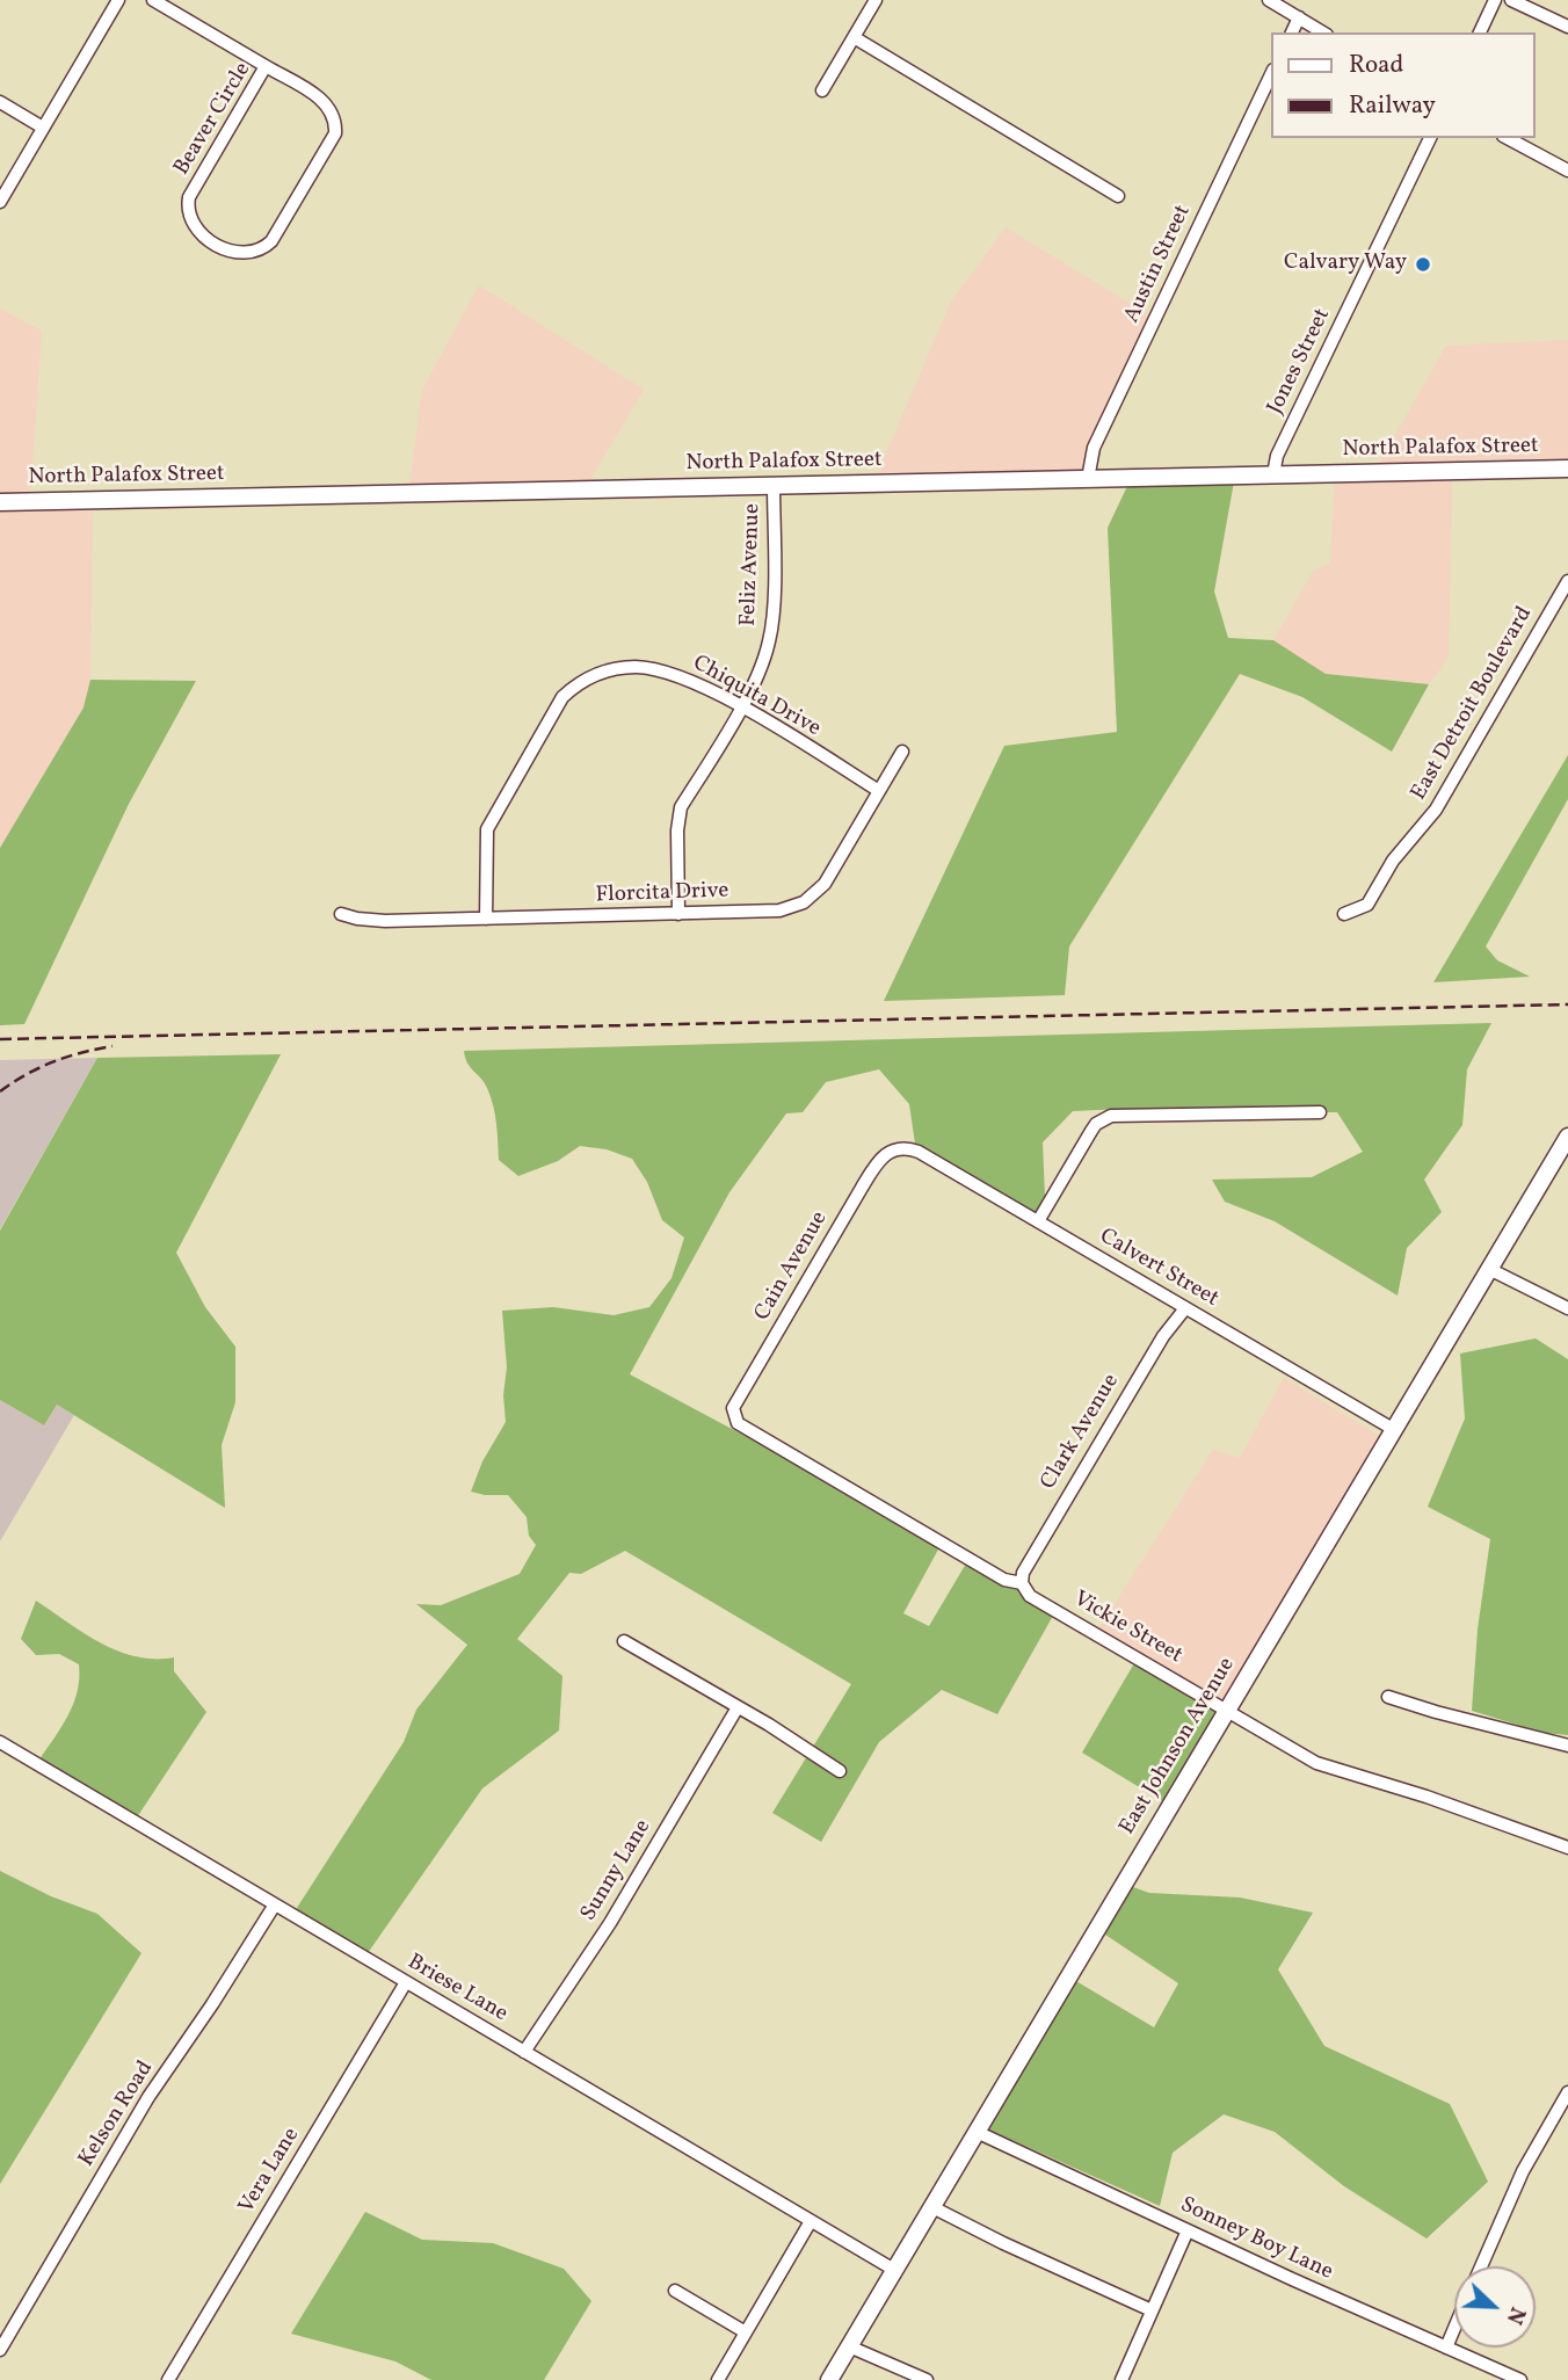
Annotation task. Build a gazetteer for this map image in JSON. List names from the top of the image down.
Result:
{
  "streets": {
    "main road": ["North Palafox Street", "East Johnson Avenue"],
    "street": [
      "Beaver Circle",
      "Austin Street",
      "Jones Street",
      "Feliz Avenue",
      "Chiquita Drive",
      "East Detroit Boulevard",
      "Florcita Drive",
      "Cain Avenue",
      "Calvert Street",
      "Clark Avenue",
      "Vickie Street",
      "Sunny Lane",
      "Briese Lane",
      "Kelson Road",
      "Vera Lane",
      "Sonney Boy Lane"
    ]
  },
  "crossings": [
    ["Austin Street", "North Palafox Street"],
    ["Jones Street", "North Palafox Street"],
    ["North Palafox Street", "Feliz Avenue"],
    ["Feliz Avenue", "Chiquita Drive"],
    ["Feliz Avenue", "Florcita Drive"],
    ["Chiquita Drive", "Florcita Drive"],
    ["Cain Avenue", "Calvert Street"],
    ["Cain Avenue", "Vickie Street"],
    ["Calvert Street", "Clark Avenue"],
    ["Calvert Street", "East Johnson Avenue"],
    ["Clark Avenue", "Vickie Street"],
    ["Vickie Street", "East Johnson Avenue"],
    ["East Johnson Avenue", "Briese Lane"],
    ["East Johnson Avenue", "Sonney Boy Lane"],
    ["Sunny Lane", "Briese Lane"],
    ["Briese Lane", "Kelson Road"],
    ["Briese Lane", "Vera Lane"]
  ],
  "places": ["Calvary Way"],
  "legend": ["Road", "Railway"],
  "north": "bottom right"
}
